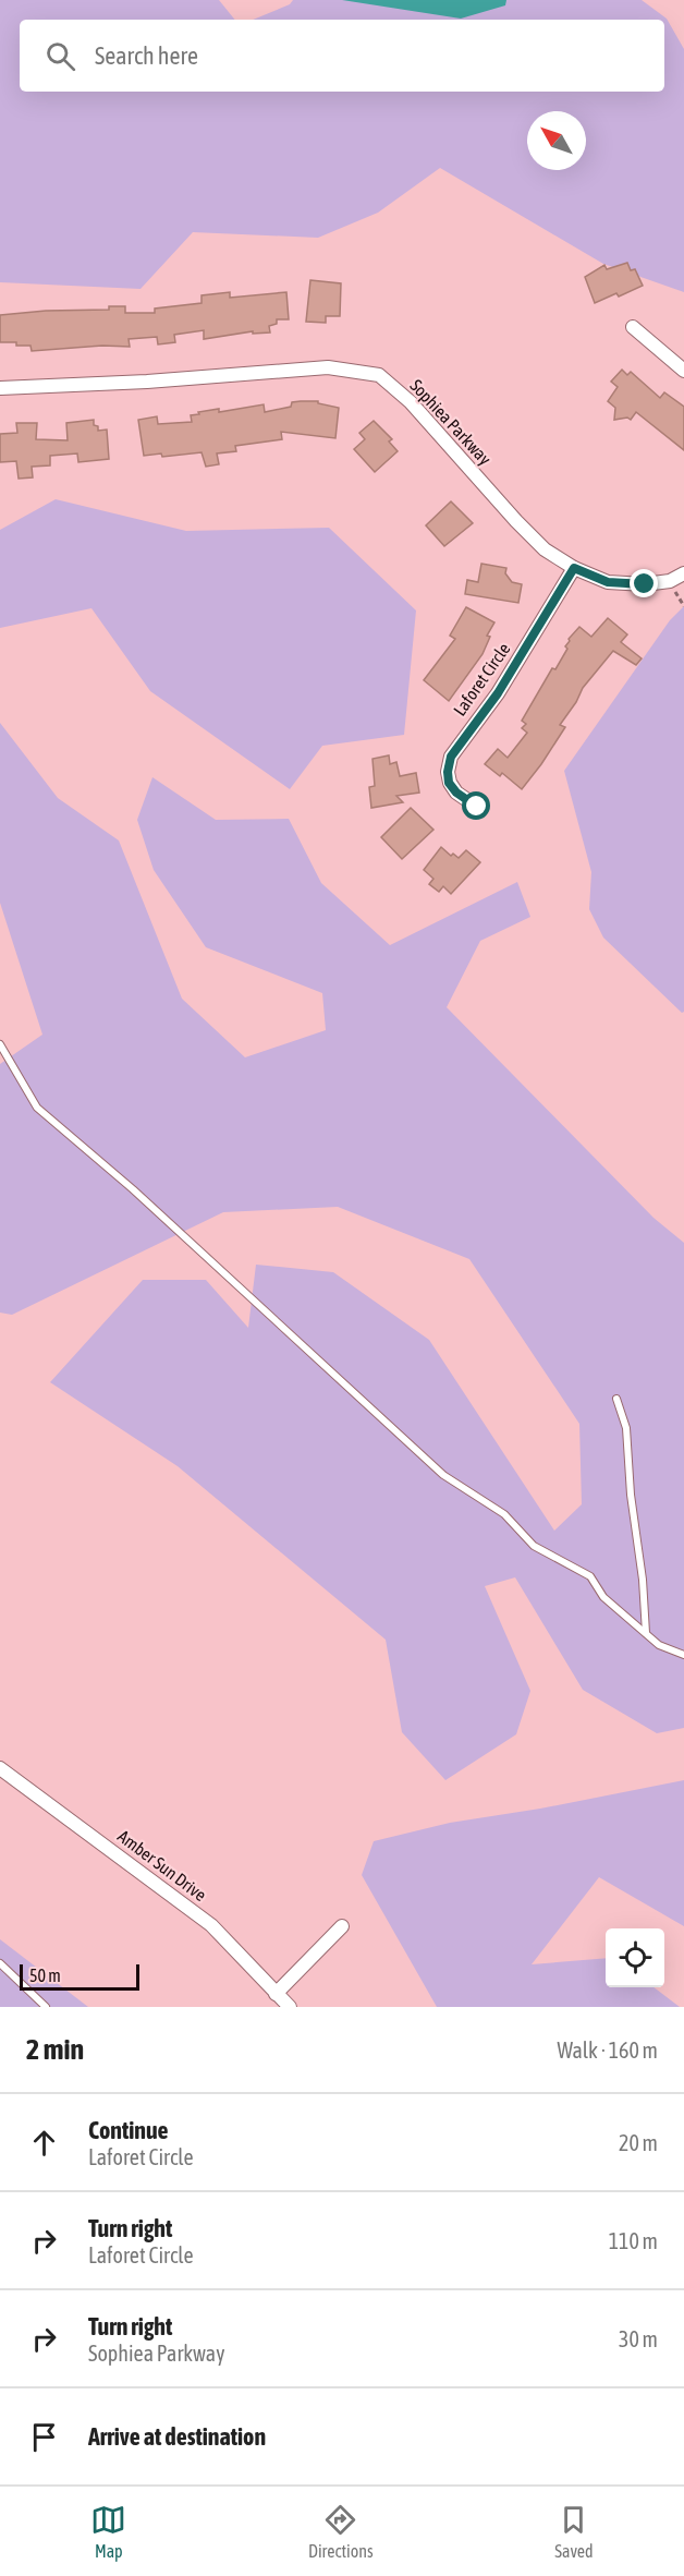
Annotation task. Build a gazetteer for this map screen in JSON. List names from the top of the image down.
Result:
{
  "streets": {
    "street": ["Sophiea Parkway", "Laforet Circle", "Amber Sun Drive"]
  },
  "crossings": [
    ["Sophiea Parkway", "Laforet Circle"]
  ],
  "scale_bar": "50 m",
  "north": "top left",
  "page": {
    "search": "Search here",
    "scale": "50 m",
    "heading": ["2 min", "Walk · 160 m"],
    "list": [
      ["Continue", "Laforet Circle", "20 m"],
      ["Turn right", "Laforet Circle", "110 m"],
      ["Turn right", "Sophiea Parkway", "30 m"],
      "Arrive at destination"
    ],
    "nav": ["Map", "Directions", "Saved"]
  }
}
